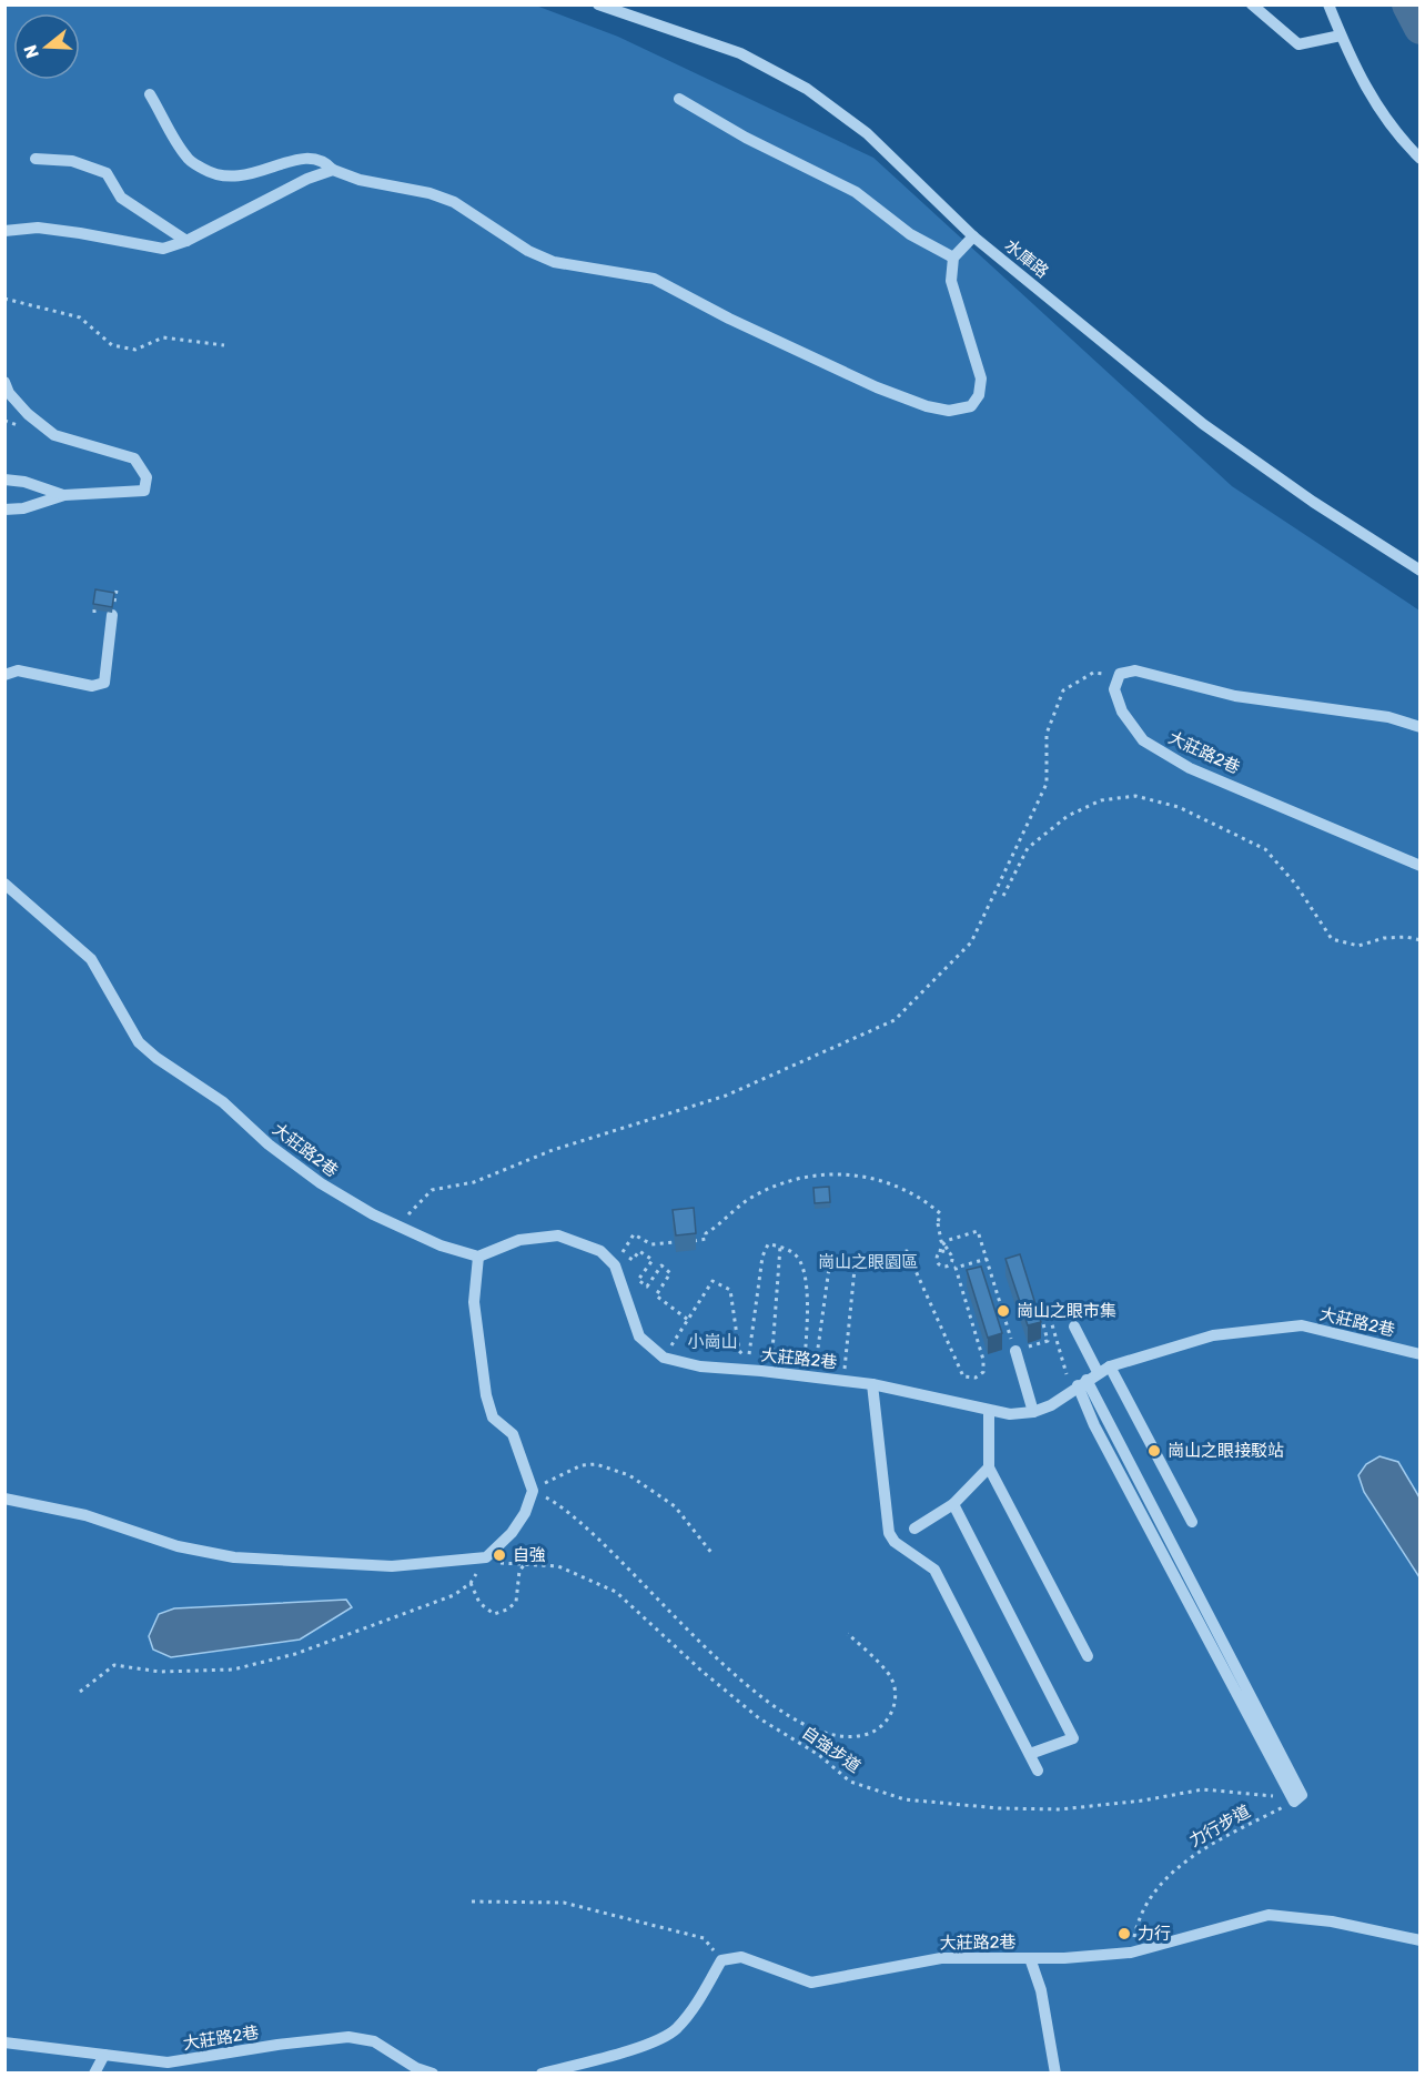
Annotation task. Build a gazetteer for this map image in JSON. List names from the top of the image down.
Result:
{
  "streets": {
    "street": ["水庫路", "大莊路2巷"],
    "path": ["自強步道", "力行步道"]
  },
  "crossings": [
    ["大莊路2巷", "力行步道"],
    ["自強步道", "力行步道"]
  ],
  "parks": ["崗山之眼園區", "小崗山"],
  "places": [
    "崗山之眼市集",
    "崗山之眼接駁站",
    "自強",
    "力行"
  ],
  "north": "left"
}
